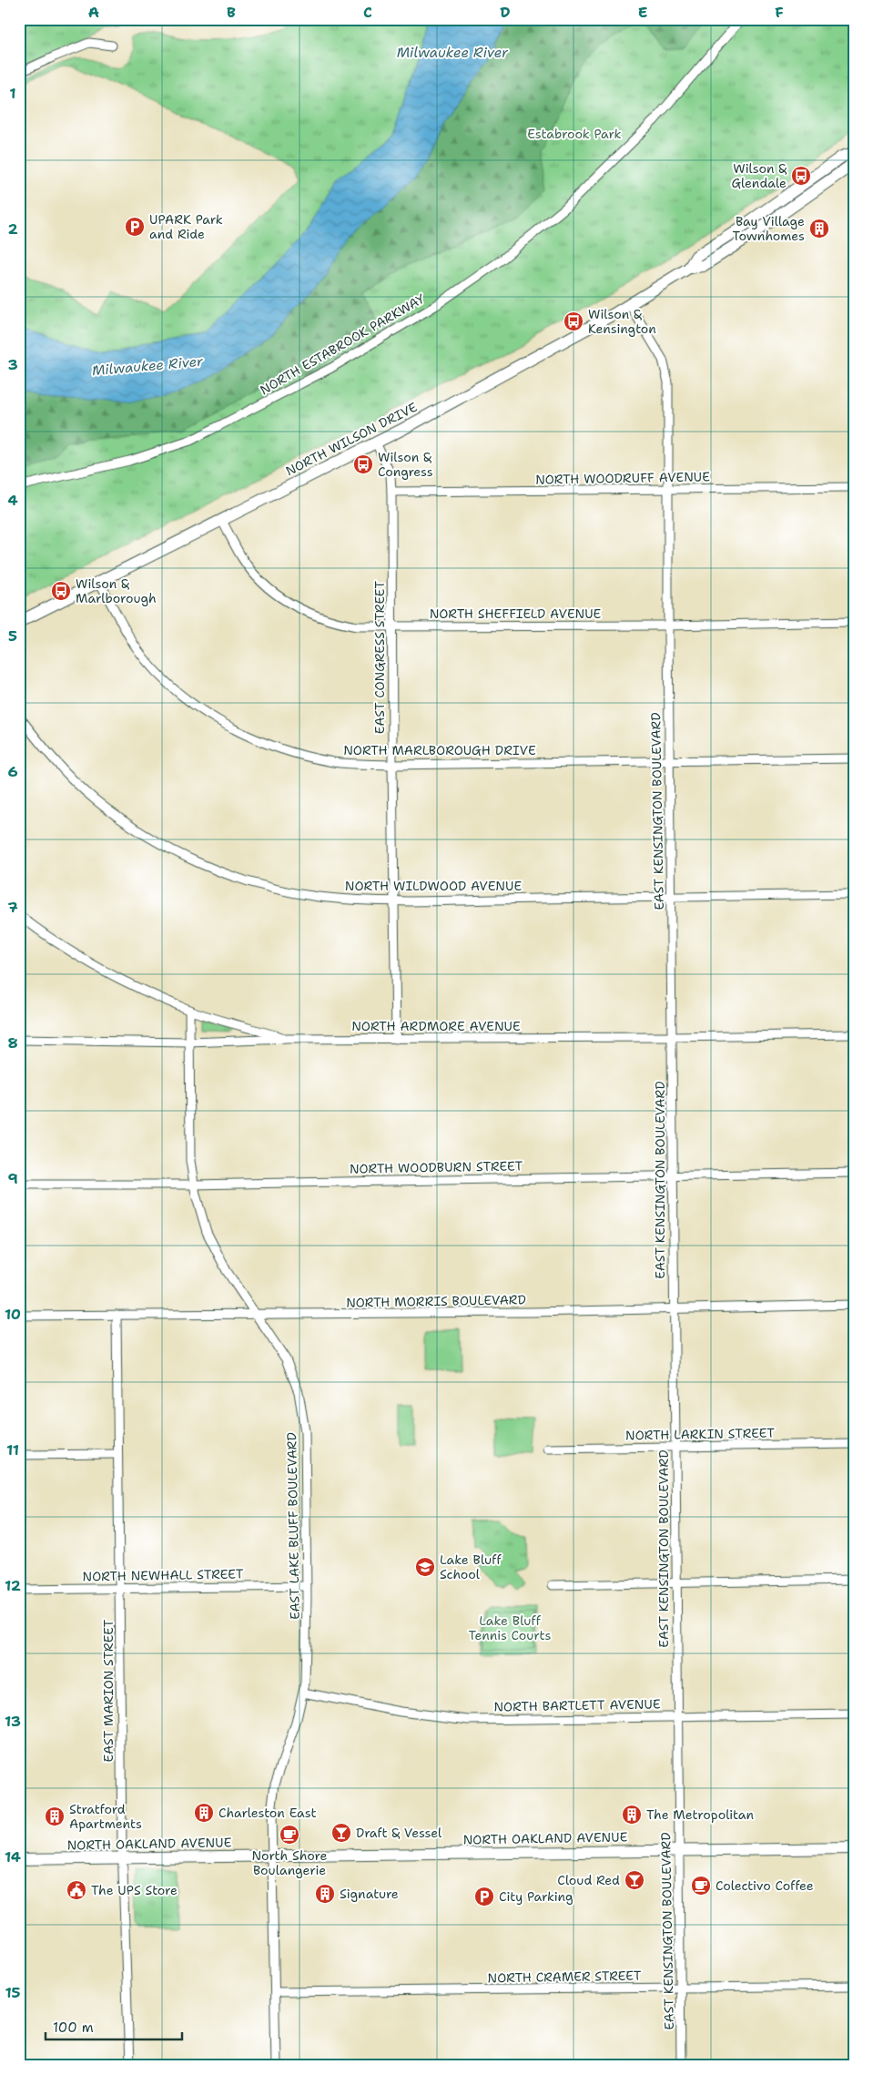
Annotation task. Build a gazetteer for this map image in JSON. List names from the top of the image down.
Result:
{
  "streets": {
    "street": [
      "NORTH ESTABROOK PARKWAY",
      "NORTH WILSON DRIVE",
      "NORTH WOODRUFF AVENUE",
      "NORTH SHEFFIELD AVENUE",
      "EAST CONGRESS STREET",
      "NORTH MARLBOROUGH DRIVE",
      "EAST KENSINGTON BOULEVARD",
      "NORTH WILDWOOD AVENUE",
      "NORTH ARDMORE AVENUE",
      "NORTH WOODBURN STREET",
      "NORTH MORRIS BOULEVARD",
      "NORTH LARKIN STREET",
      "EAST LAKE BLUFF BOULEVARD",
      "NORTH NEWHALL STREET",
      "EAST MARION STREET",
      "NORTH BARTLETT AVENUE",
      "NORTH OAKLAND AVENUE",
      "NORTH CRAMER STREET"
    ]
  },
  "crossings": [
    ["NORTH WILSON DRIVE", "NORTH SHEFFIELD AVENUE"],
    ["NORTH WILSON DRIVE", "EAST CONGRESS STREET"],
    ["NORTH WILSON DRIVE", "NORTH MARLBOROUGH DRIVE"],
    ["NORTH WILSON DRIVE", "EAST KENSINGTON BOULEVARD"],
    ["NORTH WOODRUFF AVENUE", "EAST CONGRESS STREET"],
    ["NORTH WOODRUFF AVENUE", "EAST KENSINGTON BOULEVARD"],
    ["NORTH SHEFFIELD AVENUE", "EAST CONGRESS STREET"],
    ["NORTH SHEFFIELD AVENUE", "EAST KENSINGTON BOULEVARD"],
    ["EAST CONGRESS STREET", "NORTH MARLBOROUGH DRIVE"],
    ["EAST CONGRESS STREET", "NORTH WILDWOOD AVENUE"],
    ["EAST CONGRESS STREET", "NORTH ARDMORE AVENUE"],
    ["NORTH MARLBOROUGH DRIVE", "EAST KENSINGTON BOULEVARD"],
    ["EAST KENSINGTON BOULEVARD", "NORTH WILDWOOD AVENUE"],
    ["EAST KENSINGTON BOULEVARD", "NORTH ARDMORE AVENUE"],
    ["EAST KENSINGTON BOULEVARD", "NORTH WOODBURN STREET"],
    ["EAST KENSINGTON BOULEVARD", "NORTH MORRIS BOULEVARD"],
    ["EAST KENSINGTON BOULEVARD", "NORTH LARKIN STREET"],
    ["EAST KENSINGTON BOULEVARD", "NORTH BARTLETT AVENUE"],
    ["EAST KENSINGTON BOULEVARD", "NORTH OAKLAND AVENUE"],
    ["EAST KENSINGTON BOULEVARD", "NORTH CRAMER STREET"],
    ["NORTH ARDMORE AVENUE", "EAST LAKE BLUFF BOULEVARD"],
    ["NORTH WOODBURN STREET", "EAST LAKE BLUFF BOULEVARD"],
    ["NORTH MORRIS BOULEVARD", "EAST LAKE BLUFF BOULEVARD"],
    ["NORTH MORRIS BOULEVARD", "EAST MARION STREET"],
    ["EAST LAKE BLUFF BOULEVARD", "NORTH NEWHALL STREET"],
    ["EAST LAKE BLUFF BOULEVARD", "NORTH BARTLETT AVENUE"],
    ["EAST LAKE BLUFF BOULEVARD", "NORTH OAKLAND AVENUE"],
    ["EAST LAKE BLUFF BOULEVARD", "NORTH CRAMER STREET"],
    ["NORTH NEWHALL STREET", "EAST MARION STREET"],
    ["EAST MARION STREET", "NORTH OAKLAND AVENUE"]
  ],
  "water": ["Milwaukee River"],
  "parks": ["Estabrook Park", "Lake Bluff Tennis Courts"],
  "places": {
    "bus stop": [
      "Wilson & Glendale",
      "Wilson & Kensington",
      "Wilson & Congress",
      "Wilson & Marlborough"
    ],
    "parking": ["UPARK Park and Ride", "City Parking"],
    "building": [
      "Bay Village Townhomes",
      "Charleston East",
      "The Metropolitan",
      "Stratford Apartments",
      "Signature"
    ],
    "school or university": ["Lake Bluff School"],
    "bar": ["Draft & Vessel", "Cloud Red"],
    "cafe": ["North Shore Boulangerie", "Colectivo Coffee"],
    "public building": ["The UPS Store"]
  },
  "scale_bar": "100 m",
  "grid": {
    "columns": [
      "A",
      "B",
      "C",
      "D",
      "E",
      "F"
    ],
    "rows": [
      "1",
      "2",
      "3",
      "4",
      "5",
      "6",
      "7",
      "8",
      "9",
      "10",
      "11",
      "12",
      "13",
      "14",
      "15"
    ]
  }
}
